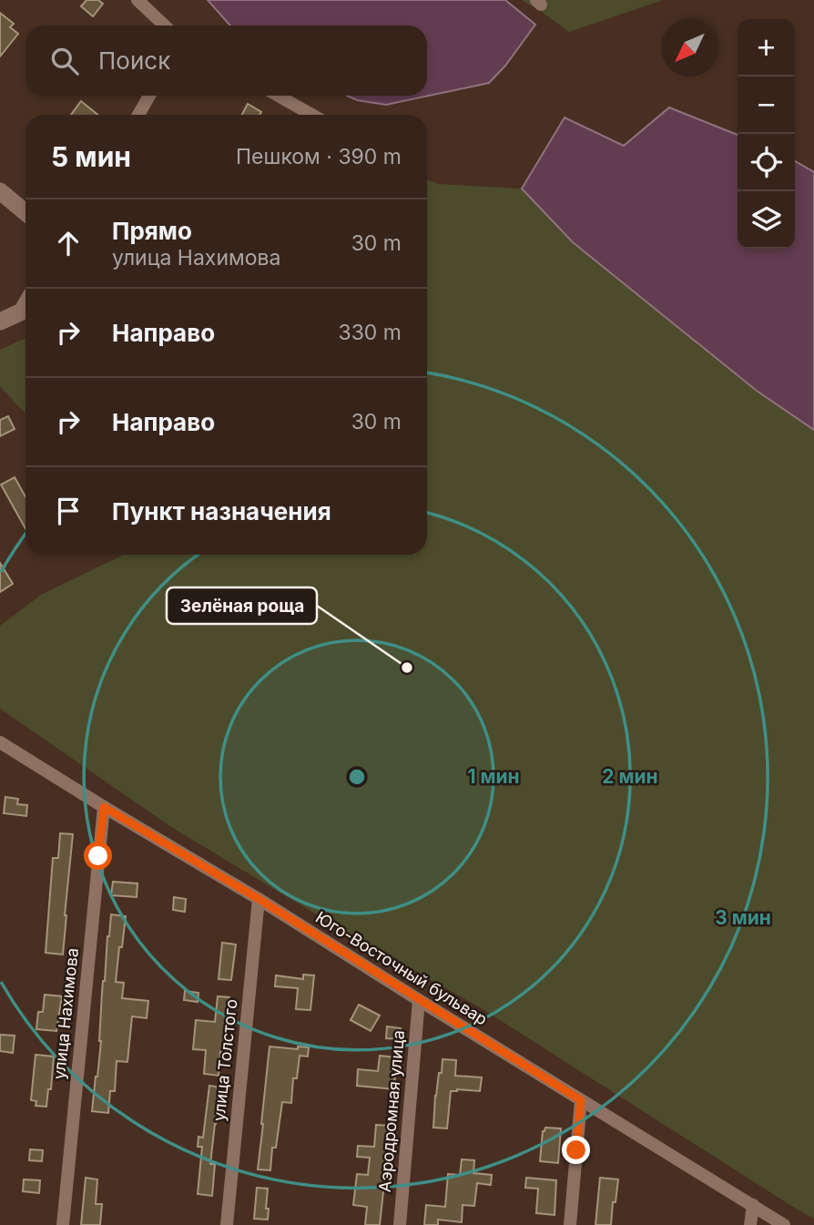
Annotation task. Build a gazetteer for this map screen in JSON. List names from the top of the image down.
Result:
{
  "streets": {
    "street": [
      "Юго-Восточный бульвар",
      "улица Нахимова",
      "улица Толстого",
      "Аэродромная улица"
    ]
  },
  "crossings": [
    ["Юго-Восточный бульвар", "улица Нахимова"],
    ["Юго-Восточный бульвар", "улица Толстого"],
    ["Юго-Восточный бульвар", "Аэродромная улица"]
  ],
  "places": ["Зелёная роща"],
  "north": "bottom left",
  "page": {
    "map_buttons": ["+", "−"],
    "search": "Поиск",
    "heading": ["5 мин", "Пешком · 390 m"],
    "list": [
      ["Прямо", "улица Нахимова", "30 m"],
      ["Направо", "330 m"],
      ["Направо", "30 m"],
      "Пункт назначения"
    ]
  },
  "rings": ["1 мин", "2 мин", "3 мин"]
}
